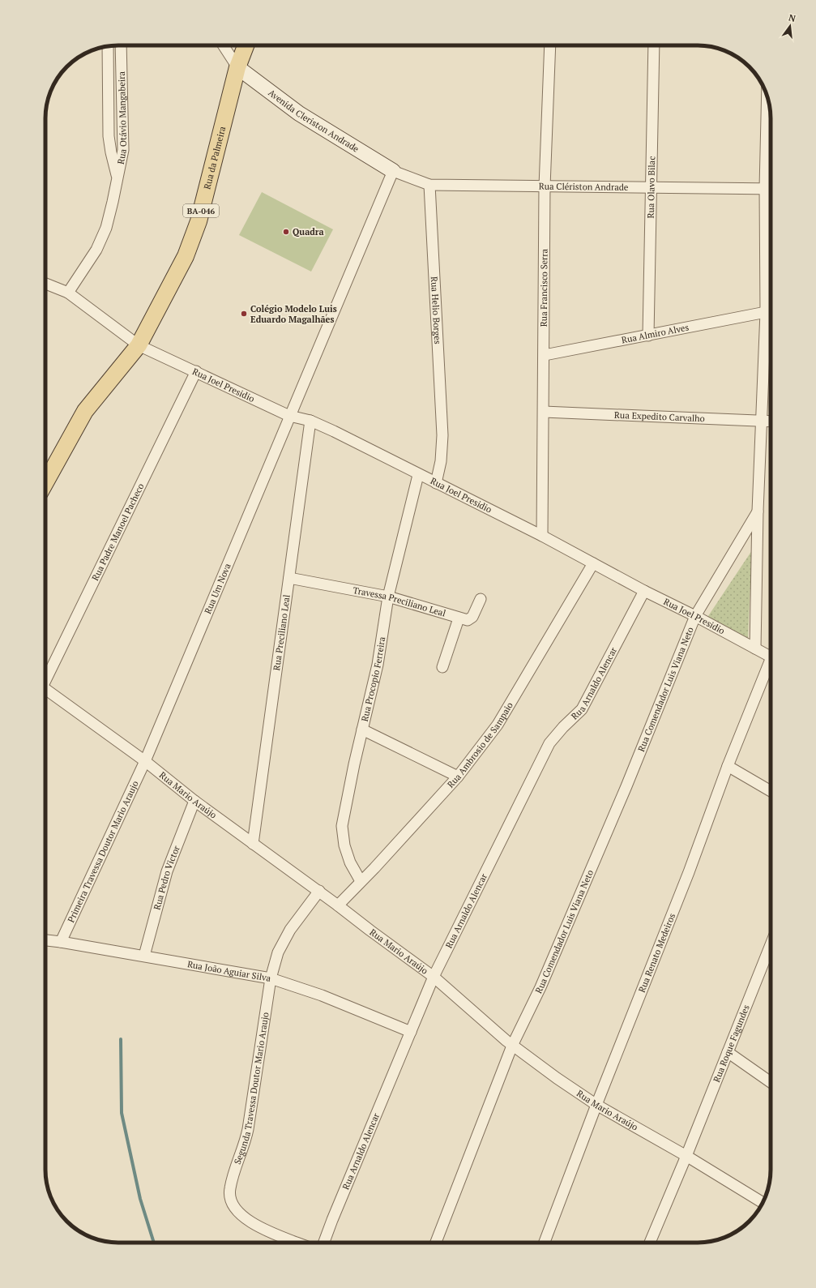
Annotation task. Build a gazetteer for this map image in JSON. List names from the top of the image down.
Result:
{
  "streets": {
    "main road": ["Rua da Palmeira", "BA-046"],
    "street": [
      "Rua Otávio Mangabeira",
      "Avenida Cleriston Andrade",
      "Rua Clériston Andrade",
      "Rua Olavo Bilac",
      "Rua Francisco Serra",
      "Rua Helio Borges",
      "Rua Almiro Alves",
      "Rua Joel Presidio",
      "Rua Expedito Carvalho",
      "Rua Padre Manoel Pacheco",
      "Rua Um Nova",
      "Travessa Preciliano Leal",
      "Rua Preciliano Leal",
      "Rua Procopio Ferreira",
      "Rua Arnaldo Alencar",
      "Rua Comendador Luis Viana Neto",
      "Rua Ambrosio de Sampaio",
      "Rua Mario Araújo",
      "Primeira Travessa Doutor Mario Araujo",
      "Rua Pedro Victor",
      "Rua Renato Medeiros",
      "Rua João Aguiar Silva",
      "Rua Roque Fagundes",
      "Segunda Travessa Doutor Mario Araujo"
    ]
  },
  "crossings": [
    ["Rua Otávio Mangabeira", "Rua Joel Presidio"],
    ["Avenida Cleriston Andrade", "Rua da Palmeira"],
    ["Avenida Cleriston Andrade", "Rua Clériston Andrade"],
    ["Avenida Cleriston Andrade", "BA-046"],
    ["Avenida Cleriston Andrade", "Rua Um Nova"],
    ["Rua da Palmeira", "BA-046"],
    ["Rua da Palmeira", "Rua Joel Presidio"],
    ["Rua Clériston Andrade", "Rua Olavo Bilac"],
    ["Rua Clériston Andrade", "Rua Francisco Serra"],
    ["Rua Clériston Andrade", "Rua Helio Borges"],
    ["Rua Clériston Andrade", "Rua Um Nova"],
    ["Rua Olavo Bilac", "Rua Almiro Alves"],
    ["BA-046", "Rua Joel Presidio"],
    ["Rua Francisco Serra", "Rua Almiro Alves"],
    ["Rua Francisco Serra", "Rua Joel Presidio"],
    ["Rua Francisco Serra", "Rua Expedito Carvalho"],
    ["Rua Helio Borges", "Rua Joel Presidio"],
    ["Rua Joel Presidio", "Rua Padre Manoel Pacheco"],
    ["Rua Joel Presidio", "Rua Um Nova"],
    ["Rua Joel Presidio", "Rua Preciliano Leal"],
    ["Rua Joel Presidio", "Rua Procopio Ferreira"],
    ["Rua Joel Presidio", "Rua Arnaldo Alencar"],
    ["Rua Joel Presidio", "Rua Comendador Luis Viana Neto"],
    ["Rua Joel Presidio", "Rua Ambrosio de Sampaio"],
    ["Rua Um Nova", "Rua Mario Araújo"],
    ["Rua Um Nova", "Primeira Travessa Doutor Mario Araujo"],
    ["Travessa Preciliano Leal", "Rua Preciliano Leal"],
    ["Travessa Preciliano Leal", "Rua Procopio Ferreira"],
    ["Rua Preciliano Leal", "Rua Mario Araújo"],
    ["Rua Procopio Ferreira", "Rua Ambrosio de Sampaio"],
    ["Rua Arnaldo Alencar", "Rua Mario Araújo"],
    ["Rua Arnaldo Alencar", "Rua João Aguiar Silva"],
    ["Rua Comendador Luis Viana Neto", "Rua Mario Araújo"],
    ["Rua Ambrosio de Sampaio", "Rua Mario Araújo"],
    ["Rua Mario Araújo", "Primeira Travessa Doutor Mario Araujo"],
    ["Rua Mario Araújo", "Rua Pedro Victor"],
    ["Rua Mario Araújo", "Rua Renato Medeiros"],
    ["Rua Mario Araújo", "Rua Roque Fagundes"],
    ["Rua Mario Araújo", "Segunda Travessa Doutor Mario Araujo"],
    ["Primeira Travessa Doutor Mario Araujo", "Rua João Aguiar Silva"],
    ["Rua Pedro Victor", "Rua João Aguiar Silva"],
    ["Rua João Aguiar Silva", "Segunda Travessa Doutor Mario Araujo"]
  ],
  "places": ["Quadra", "Colégio Modelo Luis Eduardo Magalhães"],
  "north": "top"
}
